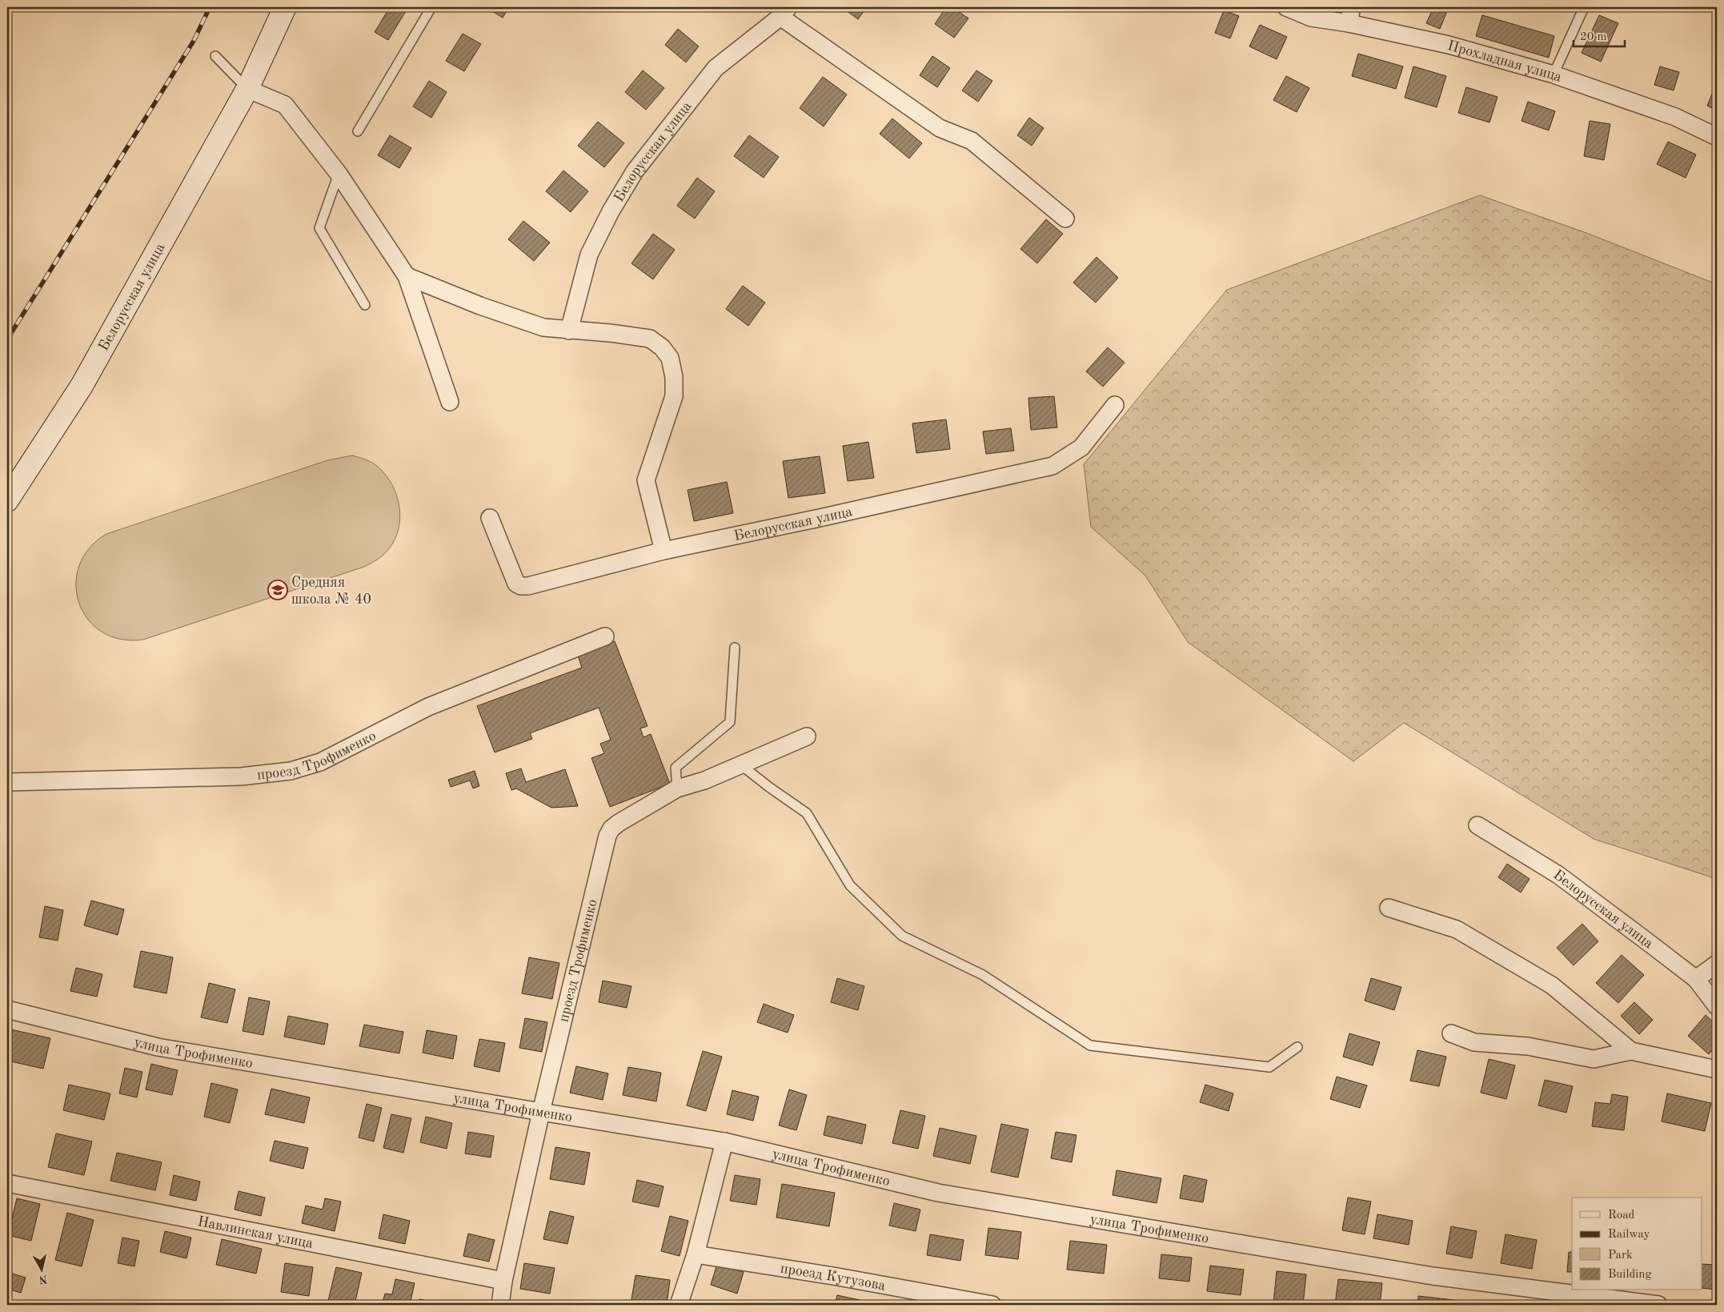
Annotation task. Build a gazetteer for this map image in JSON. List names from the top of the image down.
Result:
{
  "streets": {
    "main road": ["Белорусская улица"],
    "street": [
      "Прохладная улица",
      "проезд Трофименко",
      "улица Трофименко",
      "Навлинская улица",
      "проезд Кутузова"
    ]
  },
  "crossings": [
    ["проезд Трофименко", "улица Трофименко"],
    ["проезд Трофименко", "Навлинская улица"]
  ],
  "places": {
    "school or university": ["Средняя школа № 40"]
  },
  "legend": [
    "Road",
    "Railway",
    "Park",
    "Building"
  ],
  "scale_bar": "20 m",
  "north": "bottom"
}
